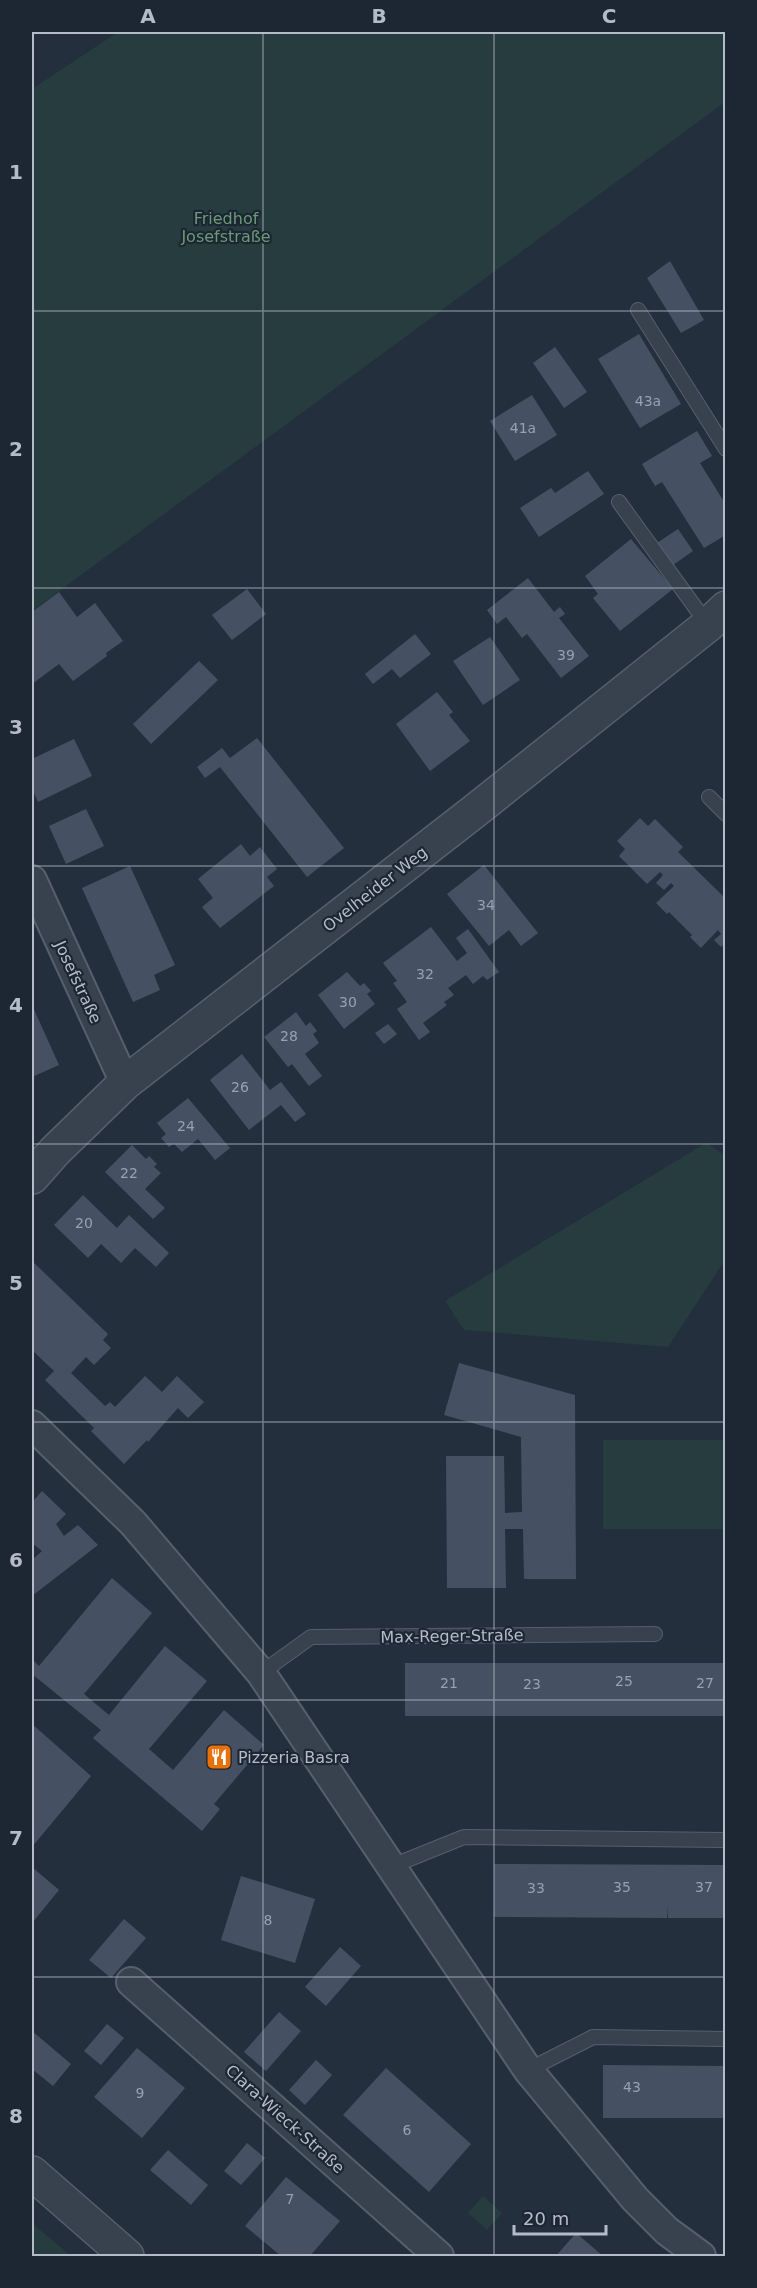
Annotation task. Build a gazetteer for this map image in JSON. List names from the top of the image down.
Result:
{
  "streets": {
    "street": ["Ovelheider Weg", "Josefstraße", "Clara-Wieck-Straße"],
    "lane": ["Max-Reger-Straße"]
  },
  "crossings": [
    ["Ovelheider Weg", "Josefstraße"]
  ],
  "parks": ["Friedhof Josefstraße"],
  "places": {
    "restaurant": ["Pizzeria Basra"]
  },
  "house_numbers": [
    "43a",
    "41a",
    "39",
    "34",
    "32",
    "30",
    "28",
    "26",
    "24",
    "22",
    "20",
    "25",
    "21",
    "27",
    "23",
    "35",
    "37",
    "33",
    "8",
    "43",
    "9",
    "6",
    "7"
  ],
  "scale_bar": "20 m",
  "grid": {
    "columns": ["A", "B", "C"],
    "rows": [
      "1",
      "2",
      "3",
      "4",
      "5",
      "6",
      "7",
      "8"
    ]
  }
}
